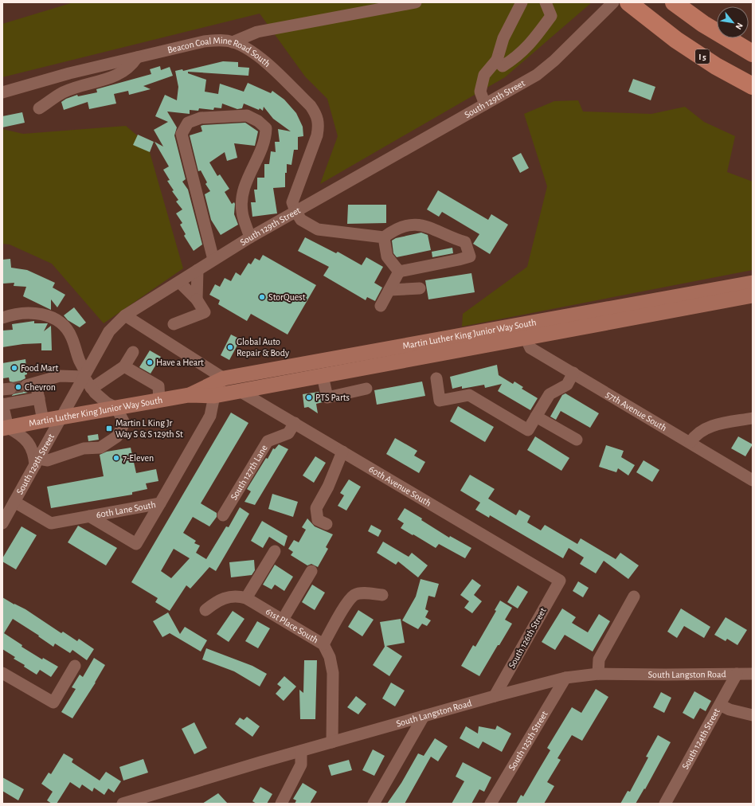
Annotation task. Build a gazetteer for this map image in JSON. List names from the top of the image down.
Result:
{
  "streets": {
    "highway": ["I 5"],
    "main road": ["Martin Luther King Junior Way South"],
    "street": [
      "Beacon Coal Mine Road South",
      "South 129th Street",
      "57th Avenue South",
      "South 127th Lane",
      "60th Avenue South",
      "60th Lane South",
      "61st Place South",
      "South 126th Street",
      "South Langston Road",
      "South 124th Street",
      "South 125th Street"
    ]
  },
  "crossings": [
    ["Beacon Coal Mine Road South", "South 129th Street"],
    ["South 129th Street", "Martin Luther King Junior Way South"],
    ["South 129th Street", "60th Lane South"],
    ["Martin Luther King Junior Way South", "57th Avenue South"],
    ["Martin Luther King Junior Way South", "60th Avenue South"],
    ["Martin Luther King Junior Way South", "60th Lane South"],
    ["South 127th Lane", "60th Avenue South"],
    ["60th Avenue South", "South 126th Street"],
    ["61st Place South", "South Langston Road"],
    ["South 126th Street", "South Langston Road"],
    ["South Langston Road", "South 124th Street"],
    ["South Langston Road", "South 125th Street"]
  ],
  "places": {
    "other": [
      "StorQuest",
      "Global Auto Repair & Body",
      "Have a Heart",
      "Food Mart",
      "Chevron",
      "PTS Parts",
      "7-Eleven"
    ],
    "transit": ["Martin L King Jr Way S & S 129th St"]
  },
  "north": "bottom right"
}
